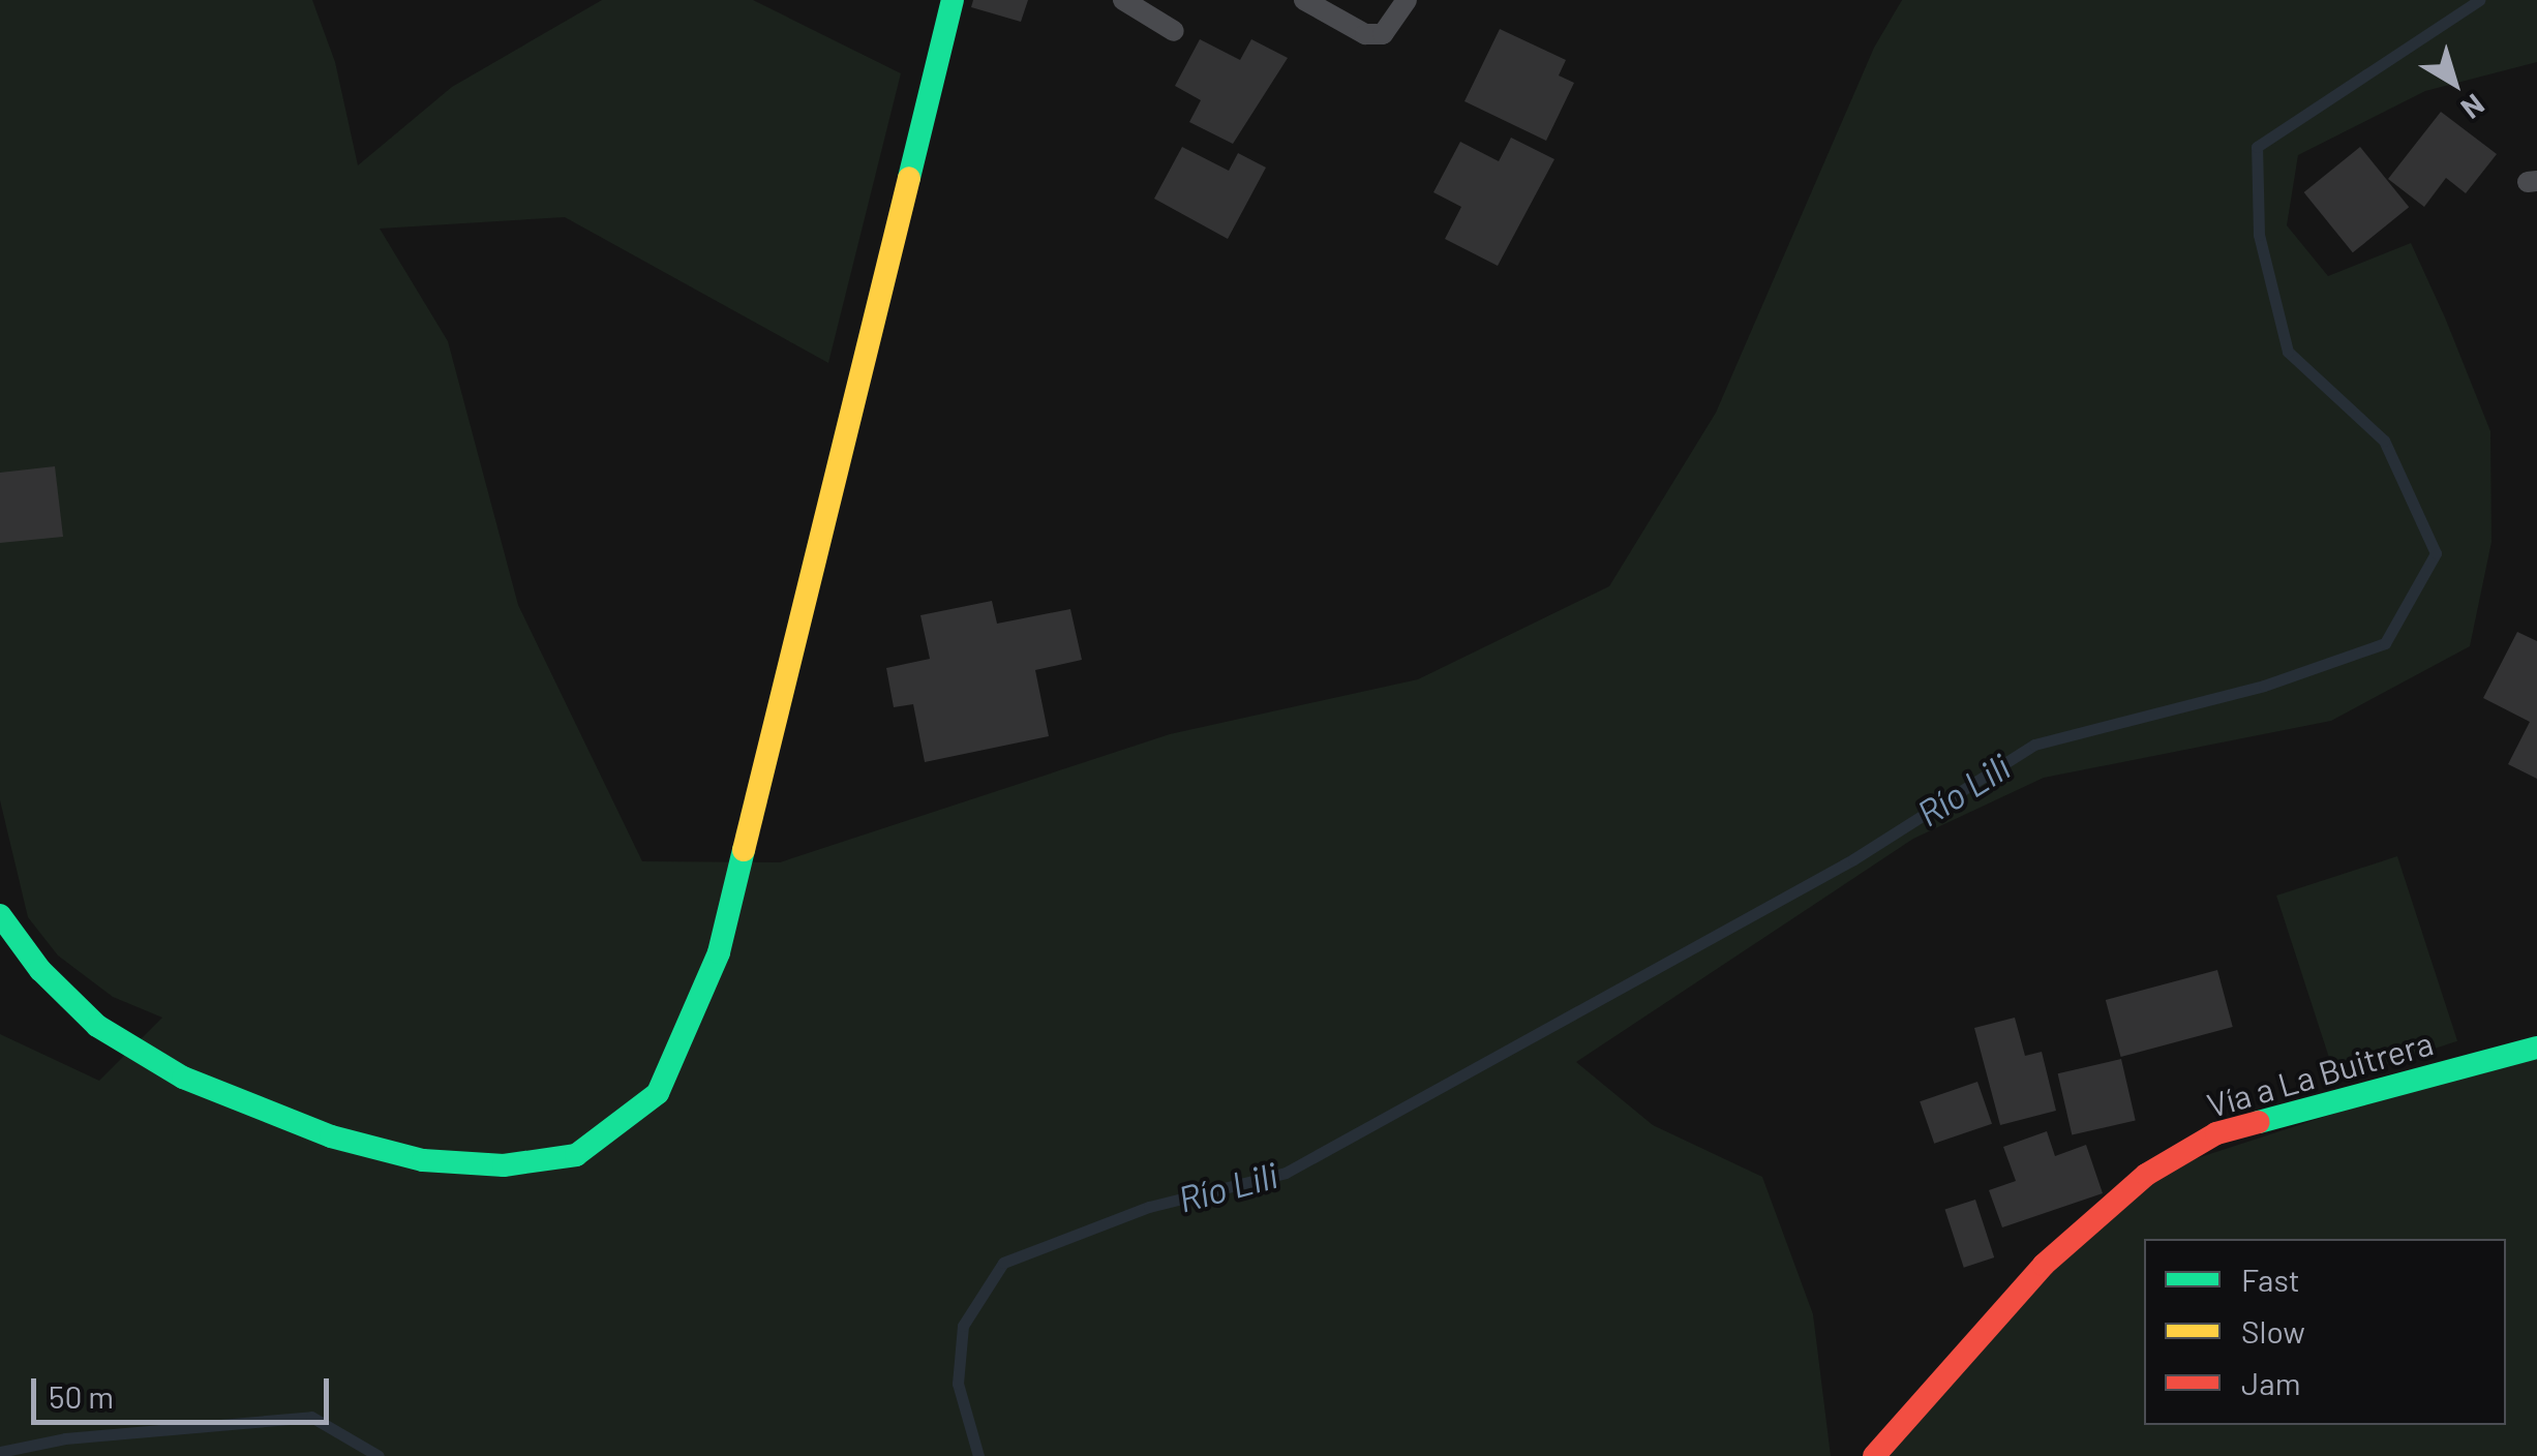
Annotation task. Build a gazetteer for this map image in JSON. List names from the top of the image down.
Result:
{
  "streets": {
    "street": ["Vía a La Buitrera"]
  },
  "water": ["Río Lili"],
  "legend": ["Fast", "Slow", "Jam"],
  "scale_bar": "50 m",
  "north": "bottom right"
}
